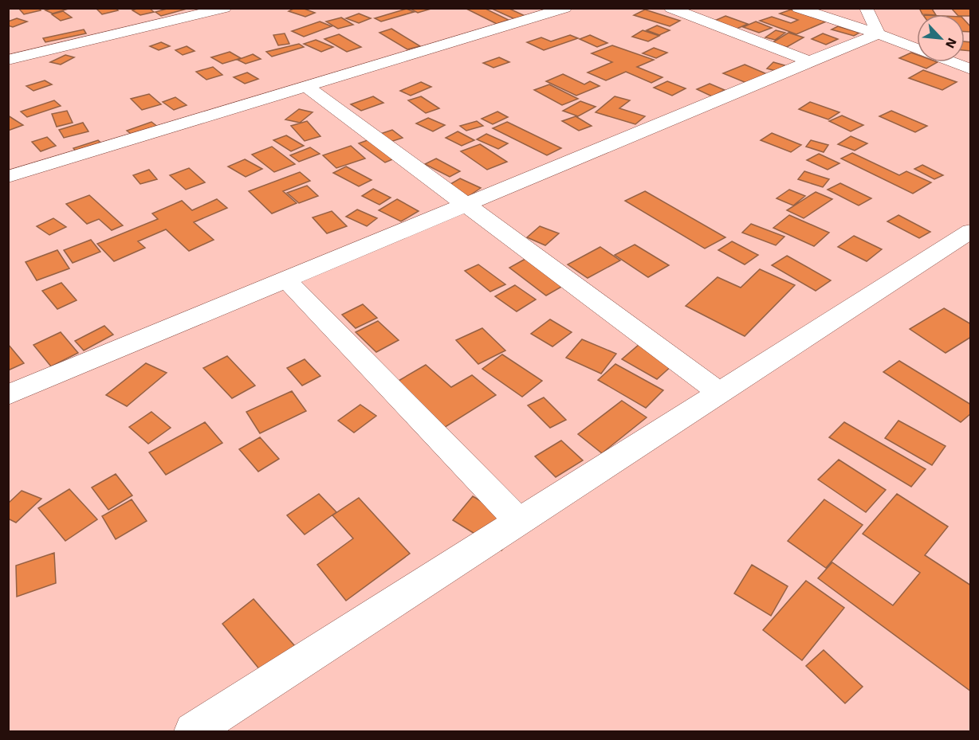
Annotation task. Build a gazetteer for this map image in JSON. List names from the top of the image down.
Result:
{
  "north": "bottom right"
}
